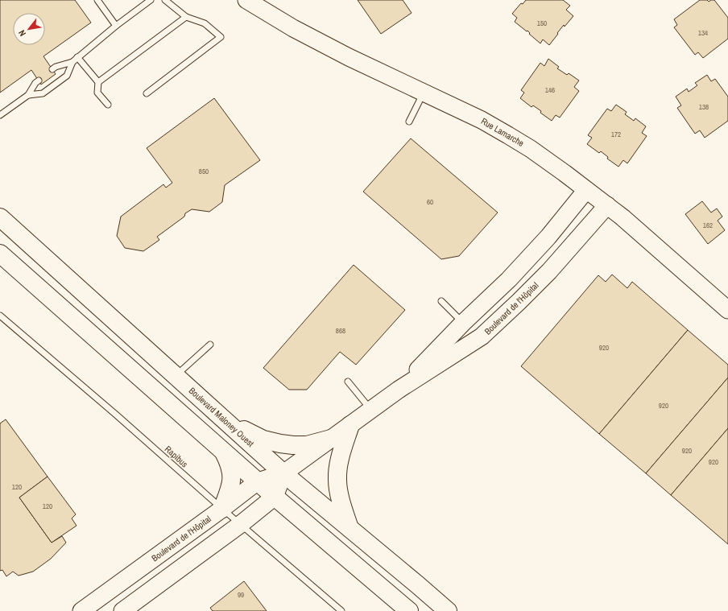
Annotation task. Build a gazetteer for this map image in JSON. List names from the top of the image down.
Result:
{
  "streets": {
    "main road": ["Boulevard Maloney Ouest"],
    "street": ["Rue Lamarche", "Boulevard de l'Hôpital"],
    "lane": ["Rapibus"]
  },
  "crossings": [
    ["Rue Lamarche", "Boulevard de l'Hôpital"],
    ["Boulevard de l'Hôpital", "Boulevard Maloney Ouest"],
    ["Boulevard de l'Hôpital", "Rapibus"]
  ],
  "house_numbers": [
    "150",
    "134",
    "146",
    "138",
    "172",
    "850",
    "60",
    "162",
    "868",
    "920",
    "920",
    "920",
    "920",
    "120",
    "120",
    "99"
  ],
  "north": "bottom left"
}
